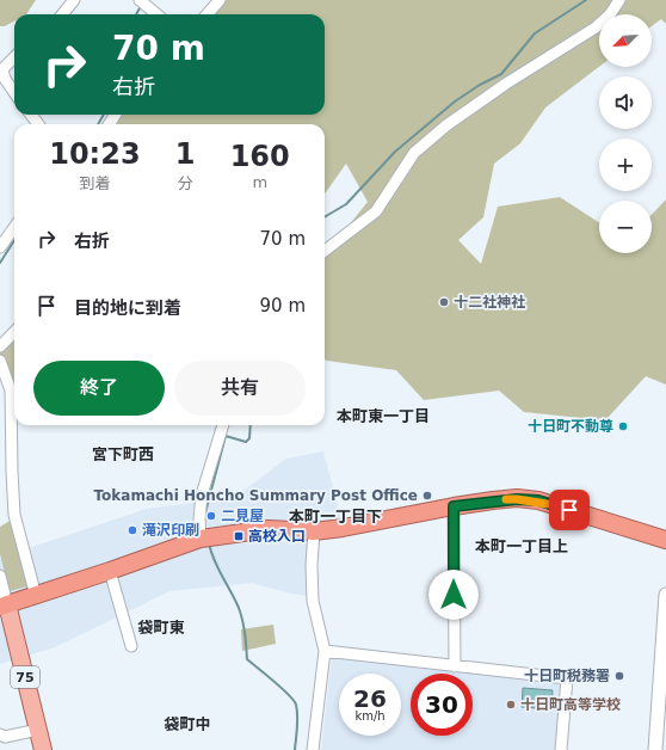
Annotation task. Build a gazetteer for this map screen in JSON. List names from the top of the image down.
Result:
{
  "streets": {
    "main road": ["75"]
  },
  "districts": [
    "本町東一丁目",
    "宮下町西",
    "本町一丁目下",
    "本町一丁目上",
    "袋町東",
    "袋町中"
  ],
  "places": {
    "other": [
      "十二社神社",
      "十日町不動尊",
      "Tokamachi Honcho Summary Post Office",
      "二見屋",
      "滝沢印刷",
      "十日町税務署",
      "十日町高等学校"
    ],
    "transit": ["高校入口"]
  },
  "north": "bottom left",
  "page": {
    "map_buttons": ["+", "−"],
    "turn": ["70 m", "右折"],
    "eta": [
      "10:23",
      "到着",
      "1",
      "分",
      "160",
      "m"
    ],
    "list": [
      {
        "name": "右折",
        "value": "70 m"
      },
      {
        "name": "目的地に到着",
        "value": "90 m"
      }
    ],
    "buttons": ["終了", "共有"],
    "speed": "26 km/h",
    "limit": "30"
  }
}
